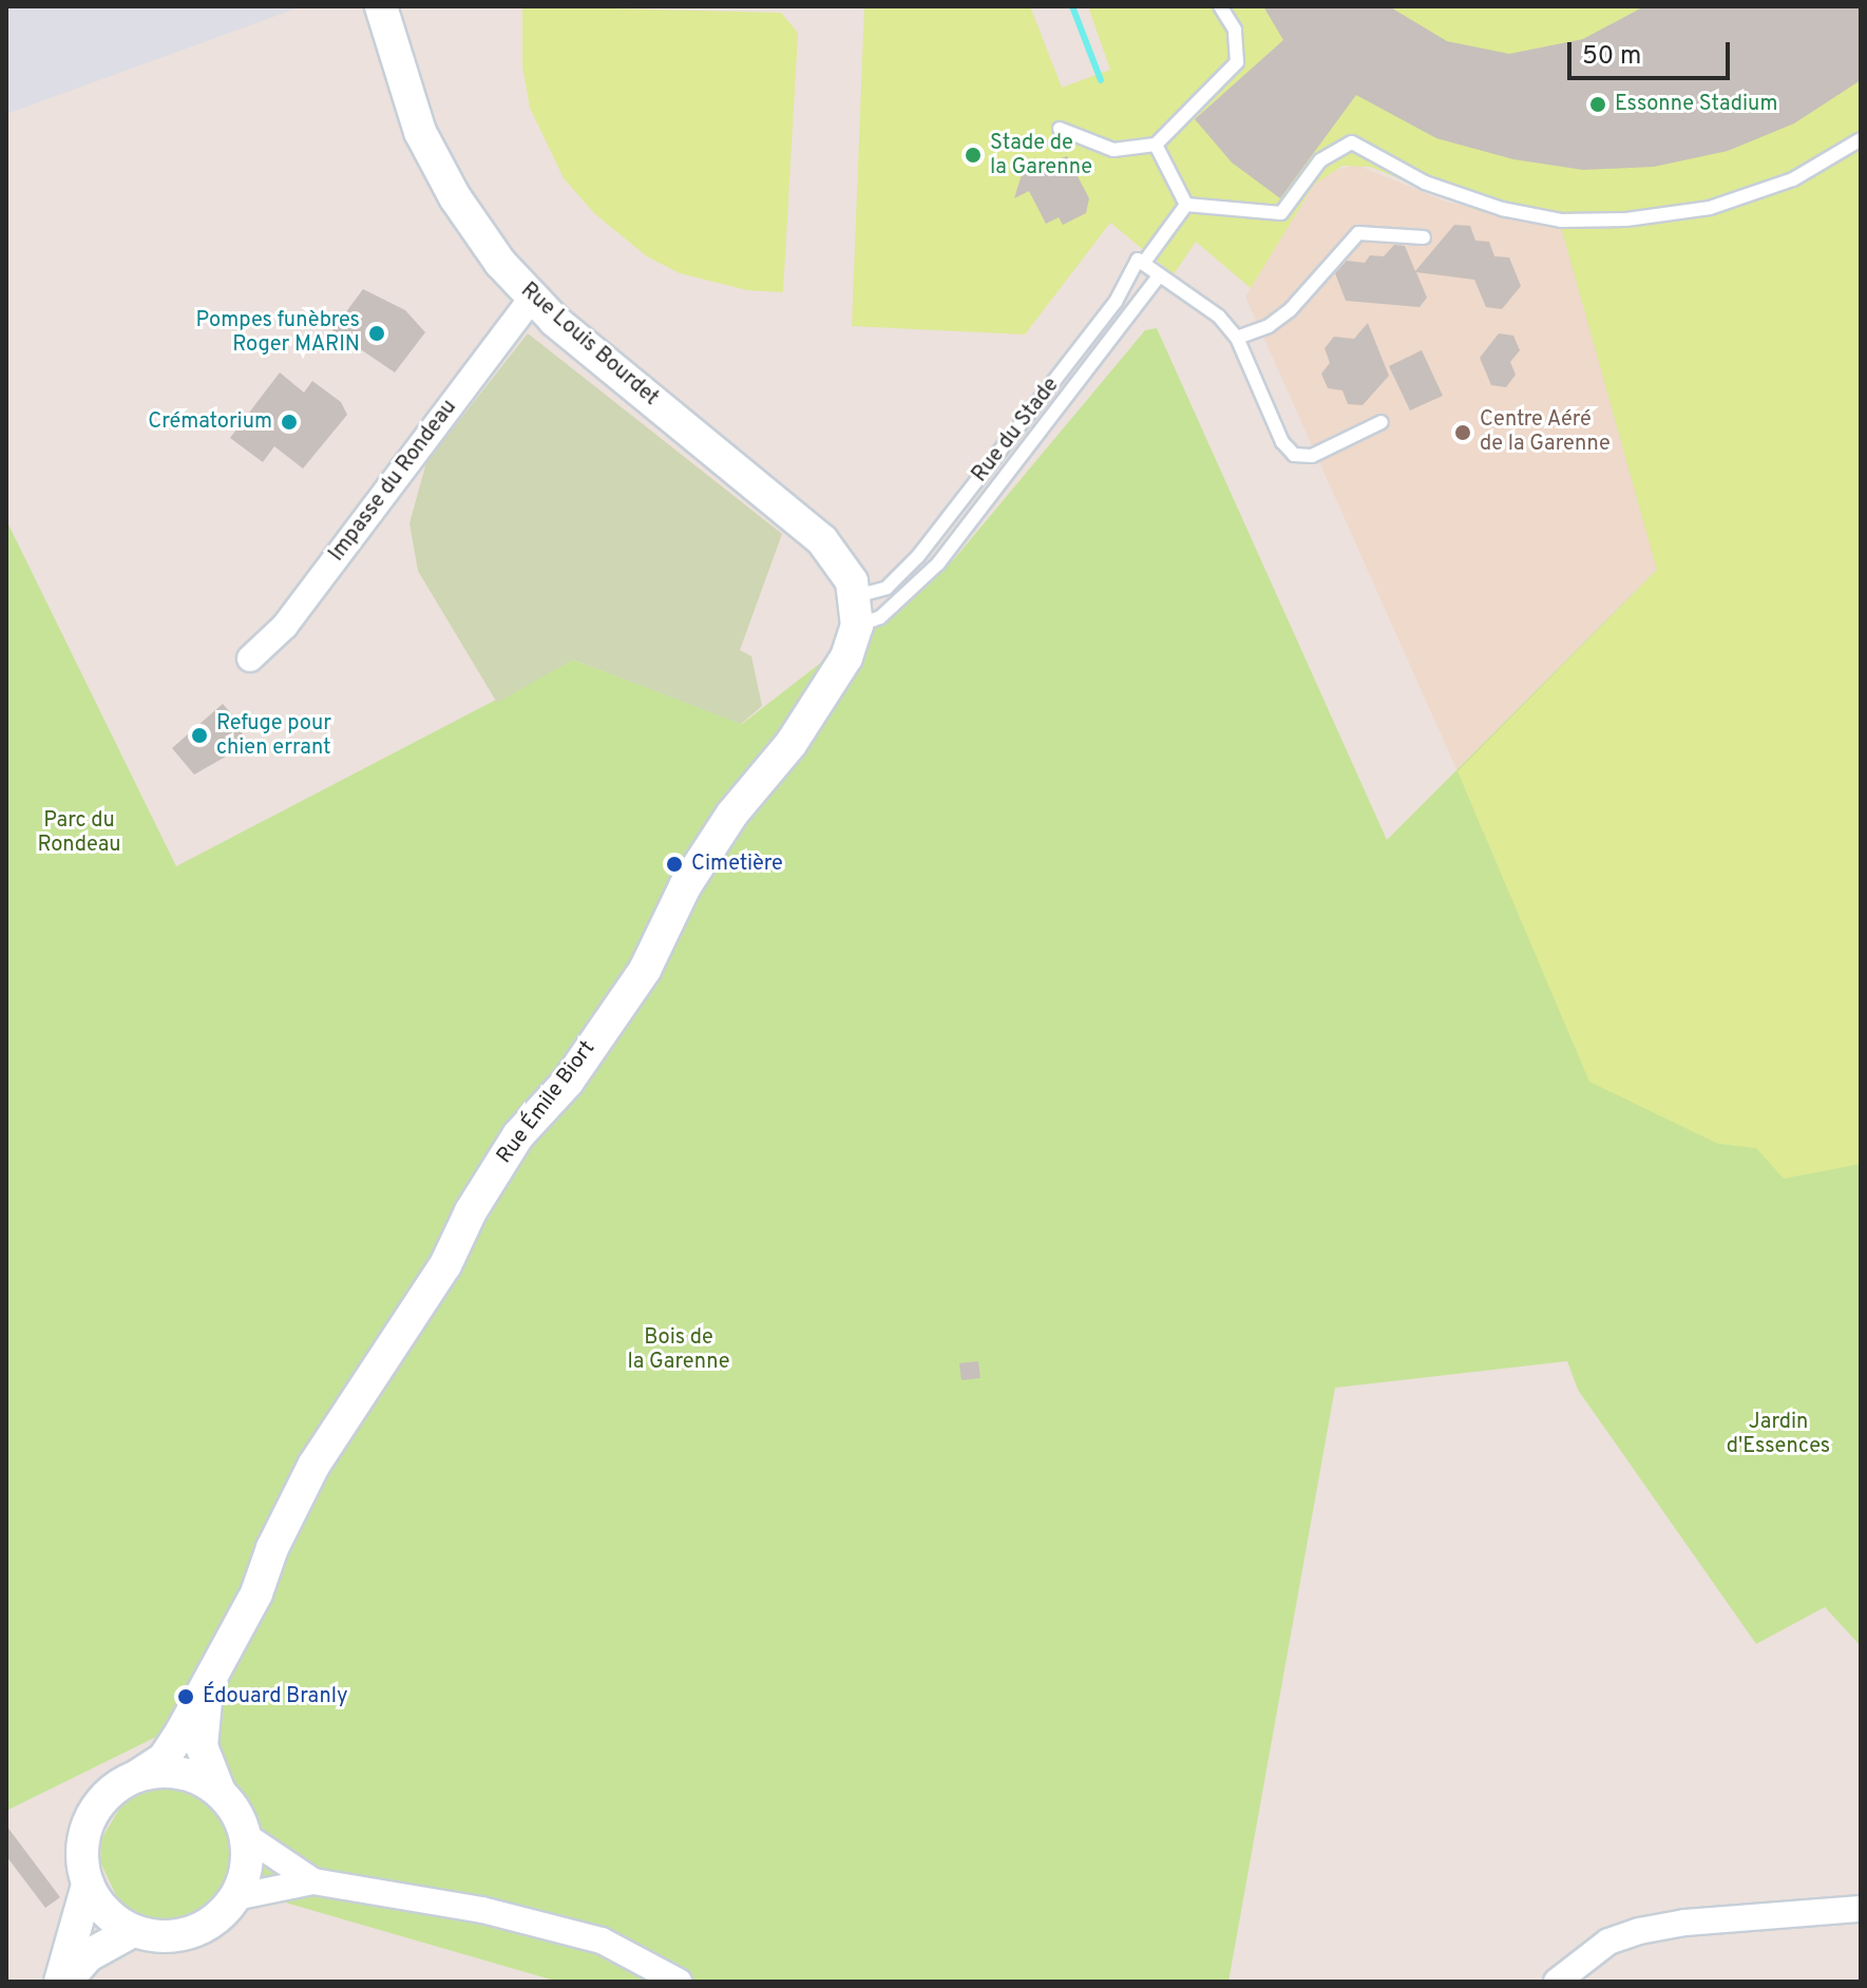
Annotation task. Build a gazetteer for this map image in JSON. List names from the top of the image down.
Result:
{
  "streets": {
    "street": ["Rue Louis Bourdet", "Impasse du Rondeau", "Rue Émile Biort"],
    "lane": ["Rue du Stade"]
  },
  "crossings": [
    ["Rue Louis Bourdet", "Rue du Stade"],
    ["Rue Louis Bourdet", "Impasse du Rondeau"],
    ["Rue Louis Bourdet", "Rue Émile Biort"],
    ["Rue du Stade", "Rue Émile Biort"]
  ],
  "parks": ["Parc du Rondeau", "Bois de la Garenne", "Jardin d'Essences"],
  "places": [
    "Essonne Stadium",
    "Stade de la Garenne",
    "Pompes funèbres Roger MARIN",
    "Crématorium",
    "Centre Aéré de la Garenne",
    "Refuge pour chien errant",
    "Cimetière",
    "Édouard Branly"
  ],
  "scale_bar": "50 m"
}
